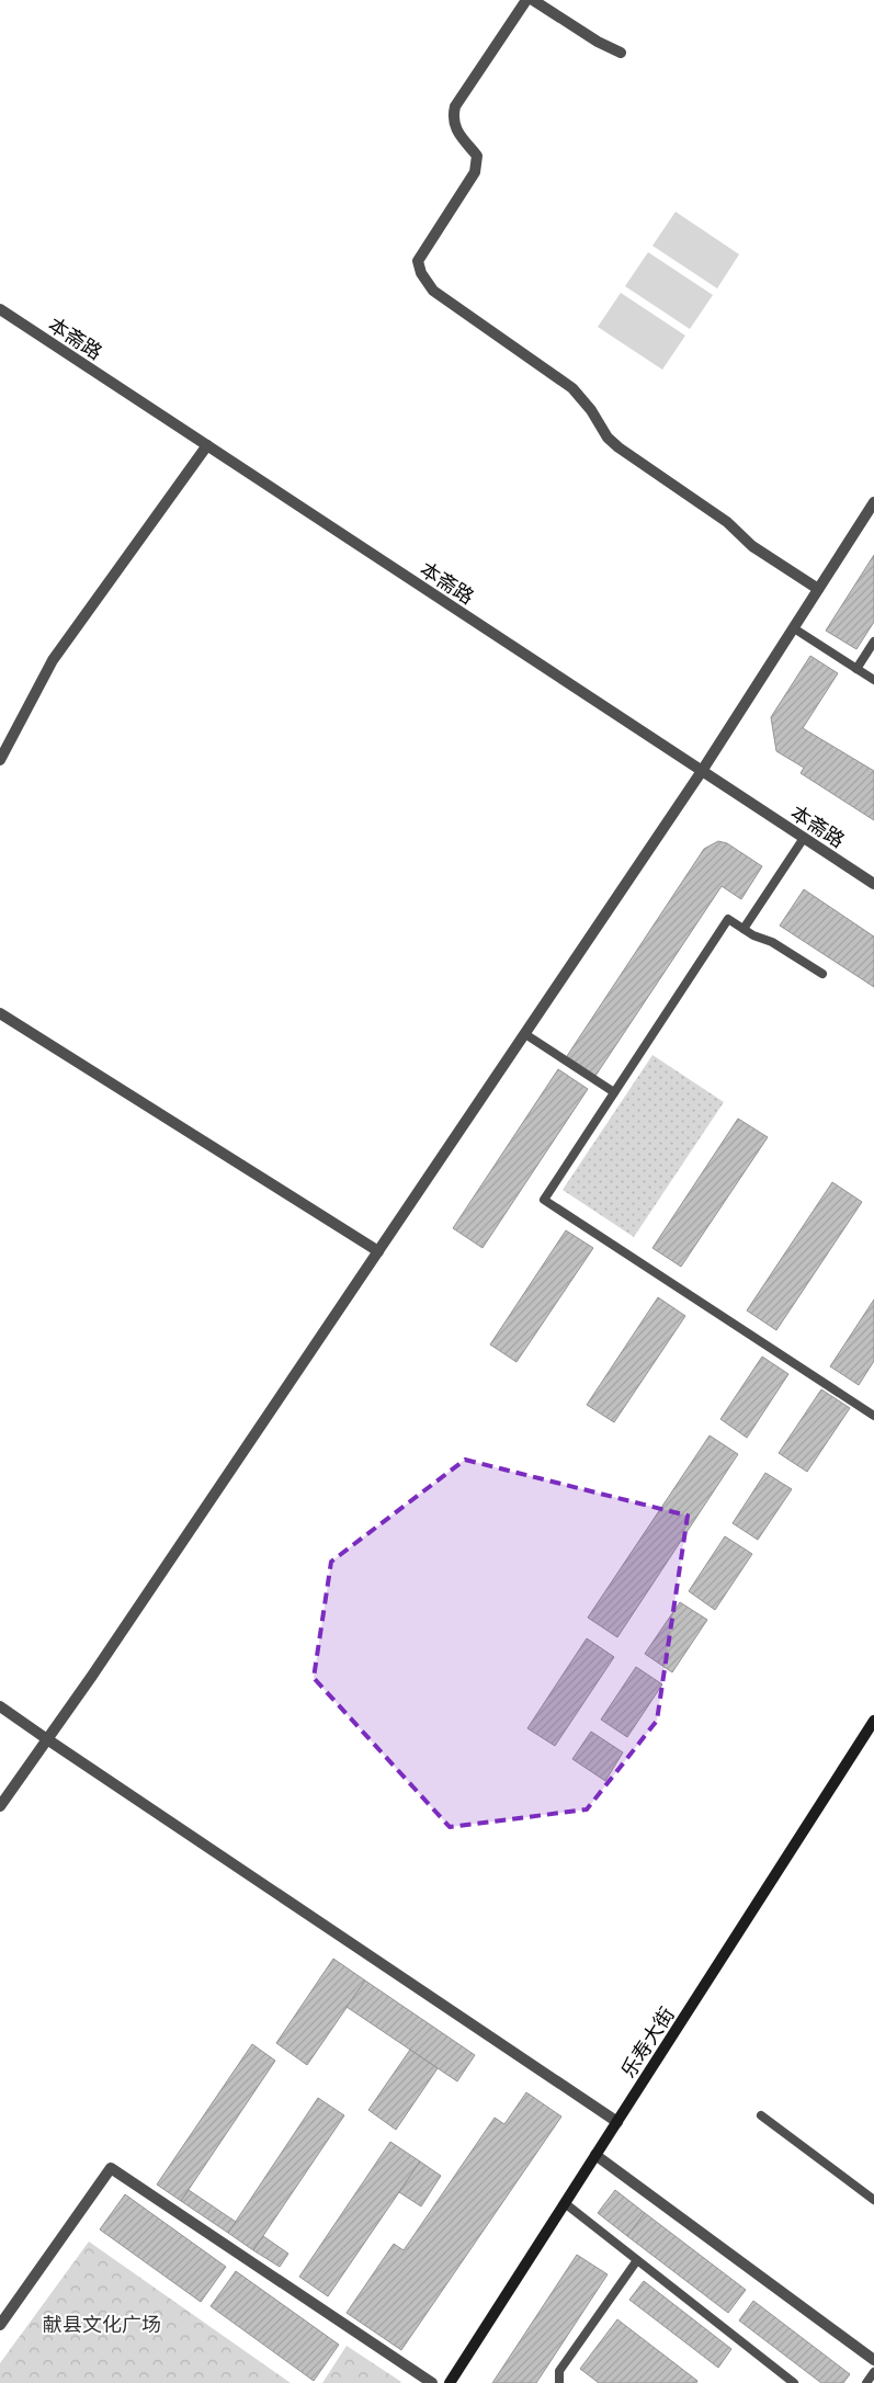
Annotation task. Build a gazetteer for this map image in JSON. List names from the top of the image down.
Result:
{
  "streets": {
    "main road": ["乐寿大街"],
    "street": ["本斋路"]
  },
  "parks": ["献县文化广场"]
}
